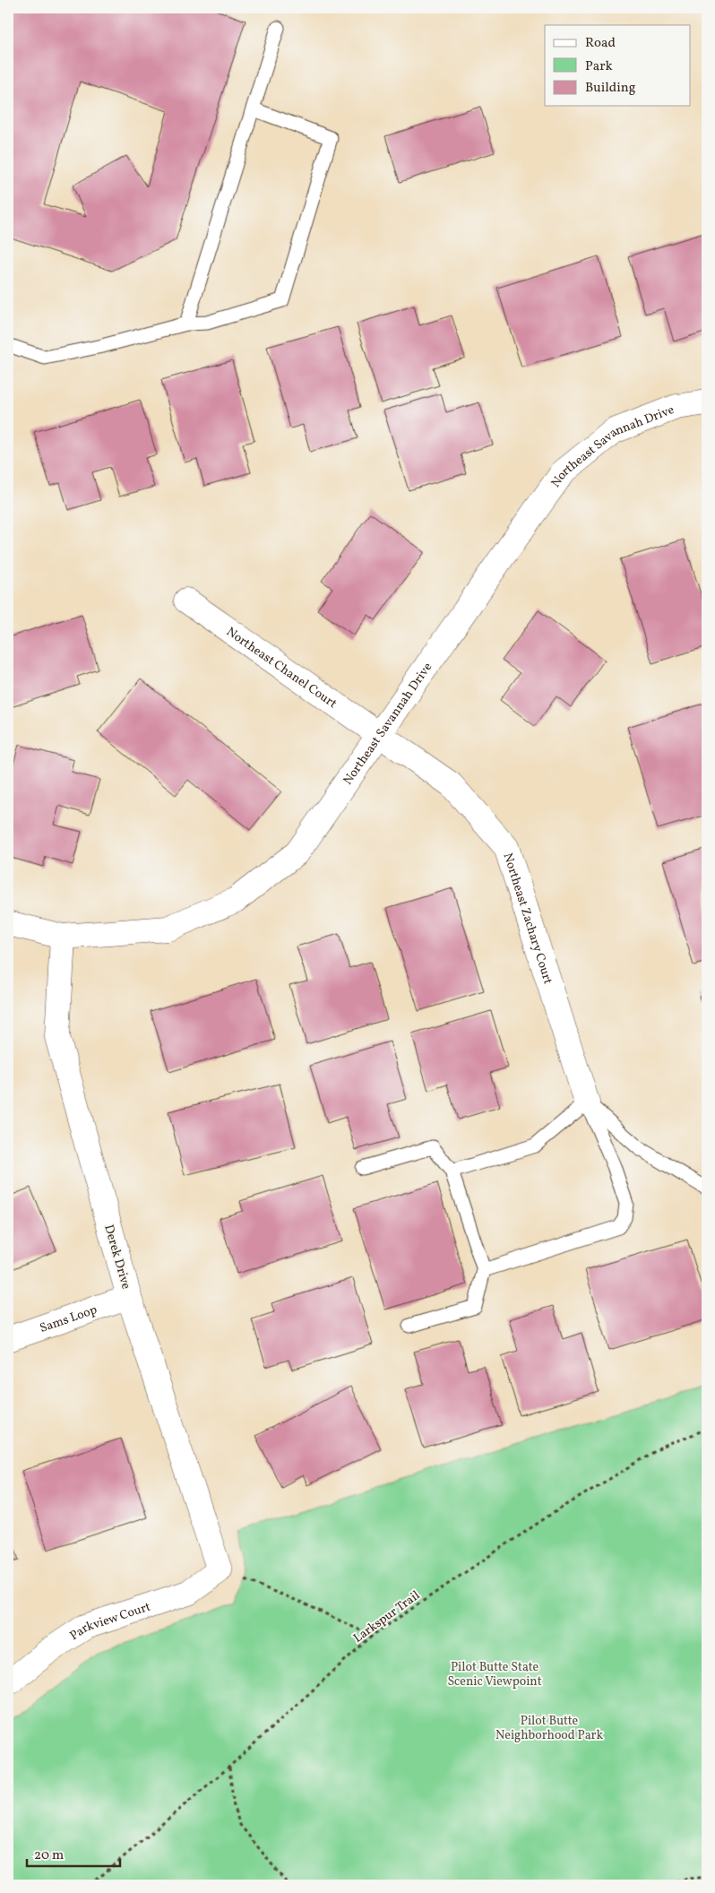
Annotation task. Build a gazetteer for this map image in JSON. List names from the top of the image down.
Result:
{
  "streets": {
    "street": [
      "Northeast Savannah Drive",
      "Northeast Chanel Court",
      "Northeast Zachary Court",
      "Derek Drive",
      "Sams Loop",
      "Parkview Court"
    ],
    "path": ["Larkspur Trail"]
  },
  "crossings": [
    ["Northeast Savannah Drive", "Northeast Chanel Court"],
    ["Northeast Savannah Drive", "Northeast Zachary Court"],
    ["Northeast Savannah Drive", "Derek Drive"],
    ["Northeast Chanel Court", "Northeast Zachary Court"],
    ["Derek Drive", "Sams Loop"],
    ["Derek Drive", "Parkview Court"]
  ],
  "parks": ["Pilot Butte State Scenic Viewpoint", "Pilot Butte Neighborhood Park"],
  "legend": ["Road", "Park", "Building"],
  "scale_bar": "20 m"
}
